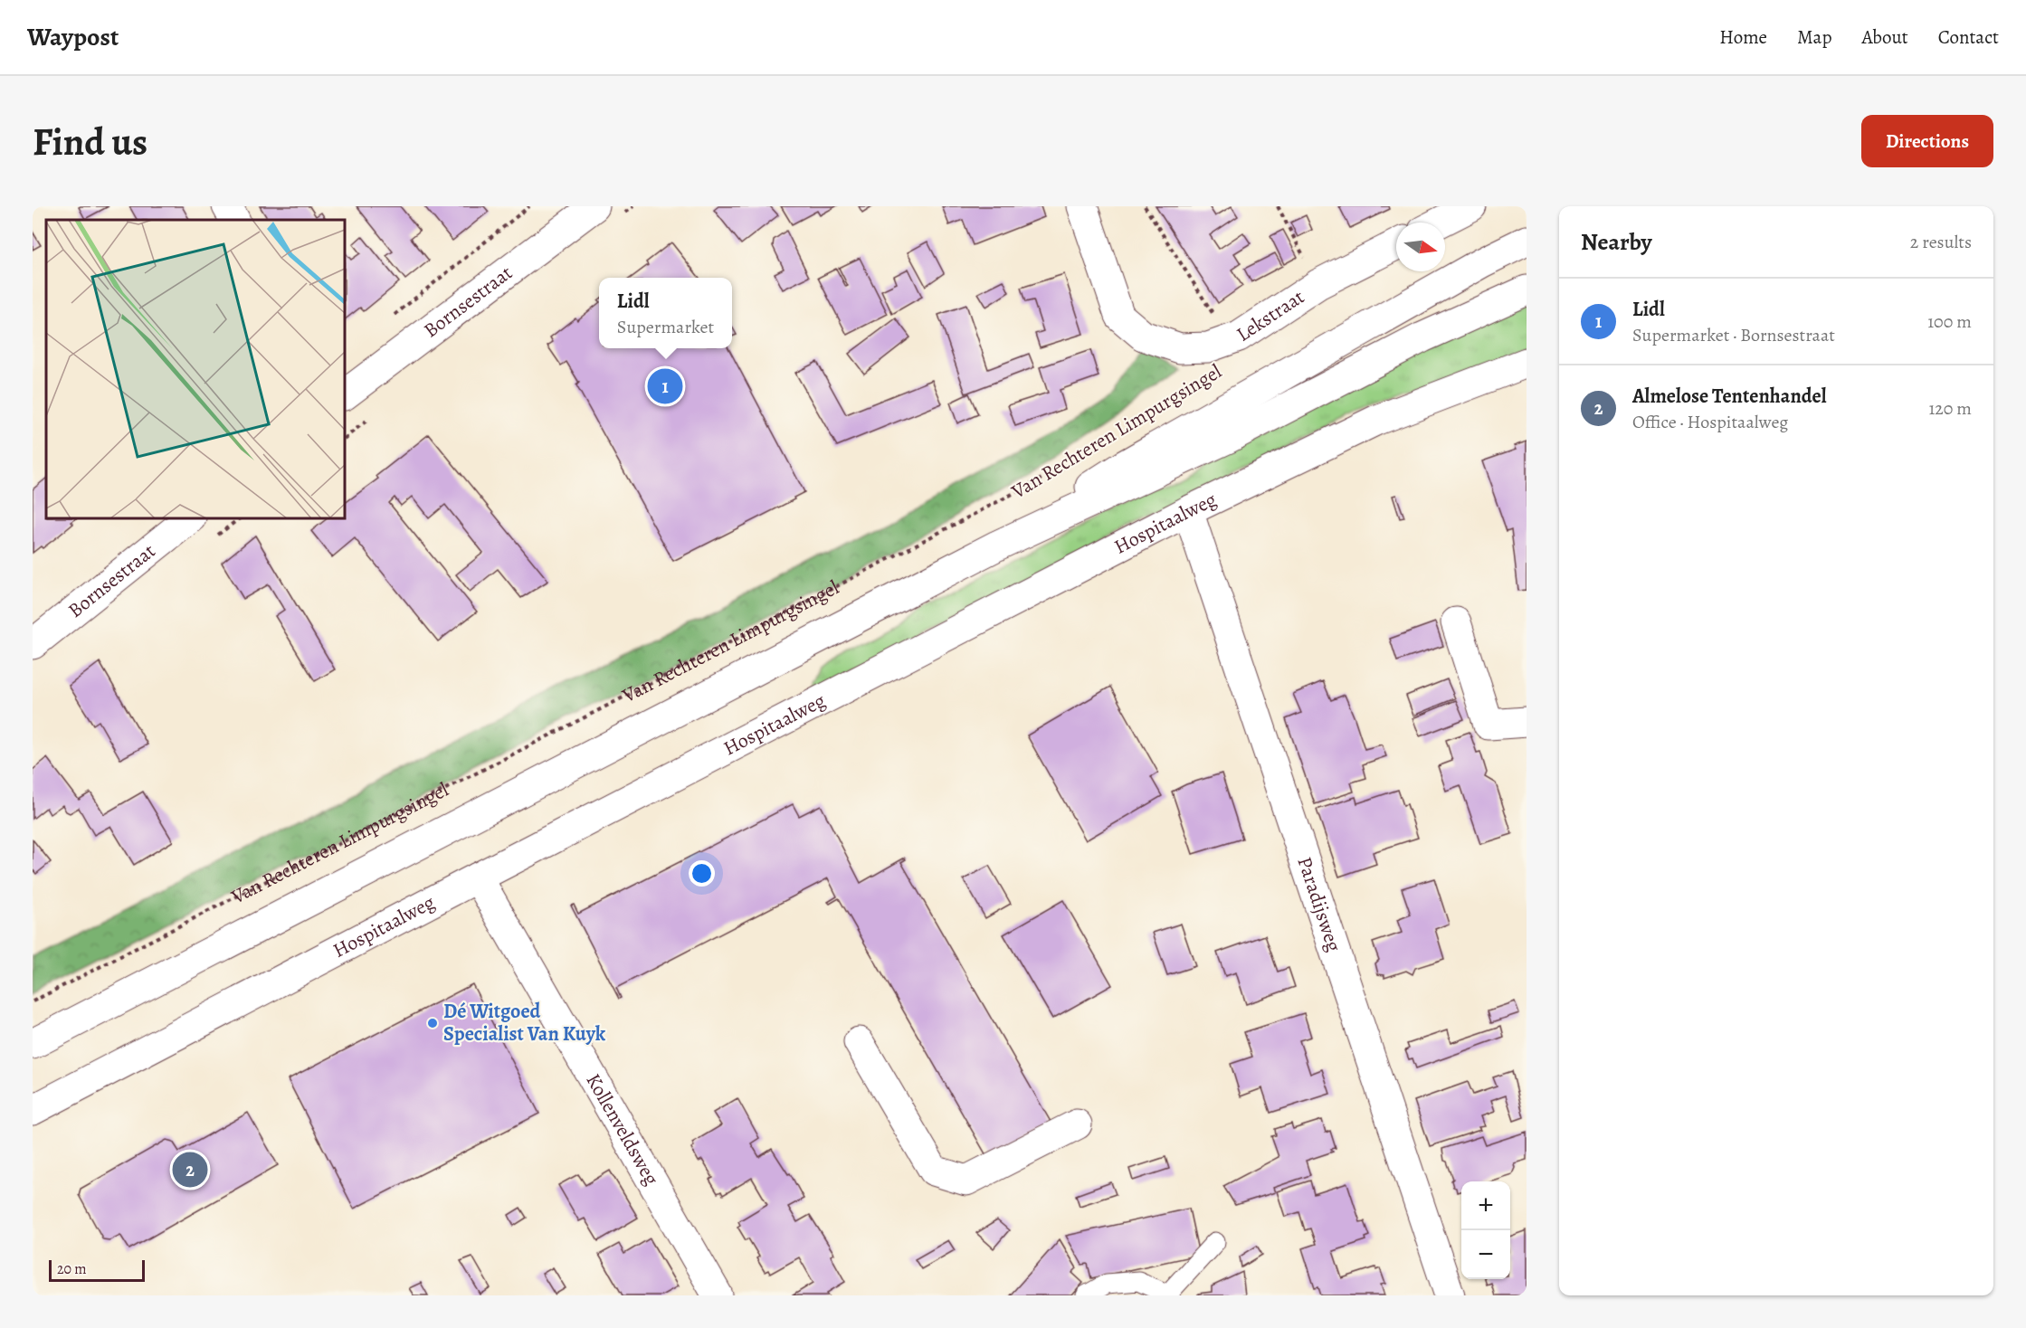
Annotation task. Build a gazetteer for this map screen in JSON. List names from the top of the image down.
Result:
{
  "streets": {
    "street": [
      "Bornsestraat",
      "Lekstraat",
      "Van Rechteren Limpurgsingel",
      "Hospitaalweg",
      "Paradijsweg",
      "Kollenveldsweg"
    ]
  },
  "crossings": [
    ["Hospitaalweg", "Paradijsweg"],
    ["Hospitaalweg", "Kollenveldsweg"]
  ],
  "places": ["Dé Witgoed Specialist Van Kuyk"],
  "scale_bar": "20 m",
  "north": "right",
  "page": {
    "header": "Waypost",
    "nav": [
      "Home",
      "Map",
      "About",
      "Contact"
    ],
    "buttons": "Directions",
    "title": "Find us",
    "heading": ["Nearby", "2 results"],
    "list": [
      {
        "mark": "1",
        "name": "Lidl",
        "note": "Supermarket · Bornsestraat",
        "value": "100 m"
      },
      {
        "mark": "2",
        "name": "Almelose Tentenhandel",
        "note": "Office · Hospitaalweg",
        "value": "120 m"
      }
    ],
    "popup": ["Lidl", "Supermarket"],
    "pins": ["1", "2"],
    "map_buttons": ["+", "−"],
    "scale": "20 m"
  }
}
